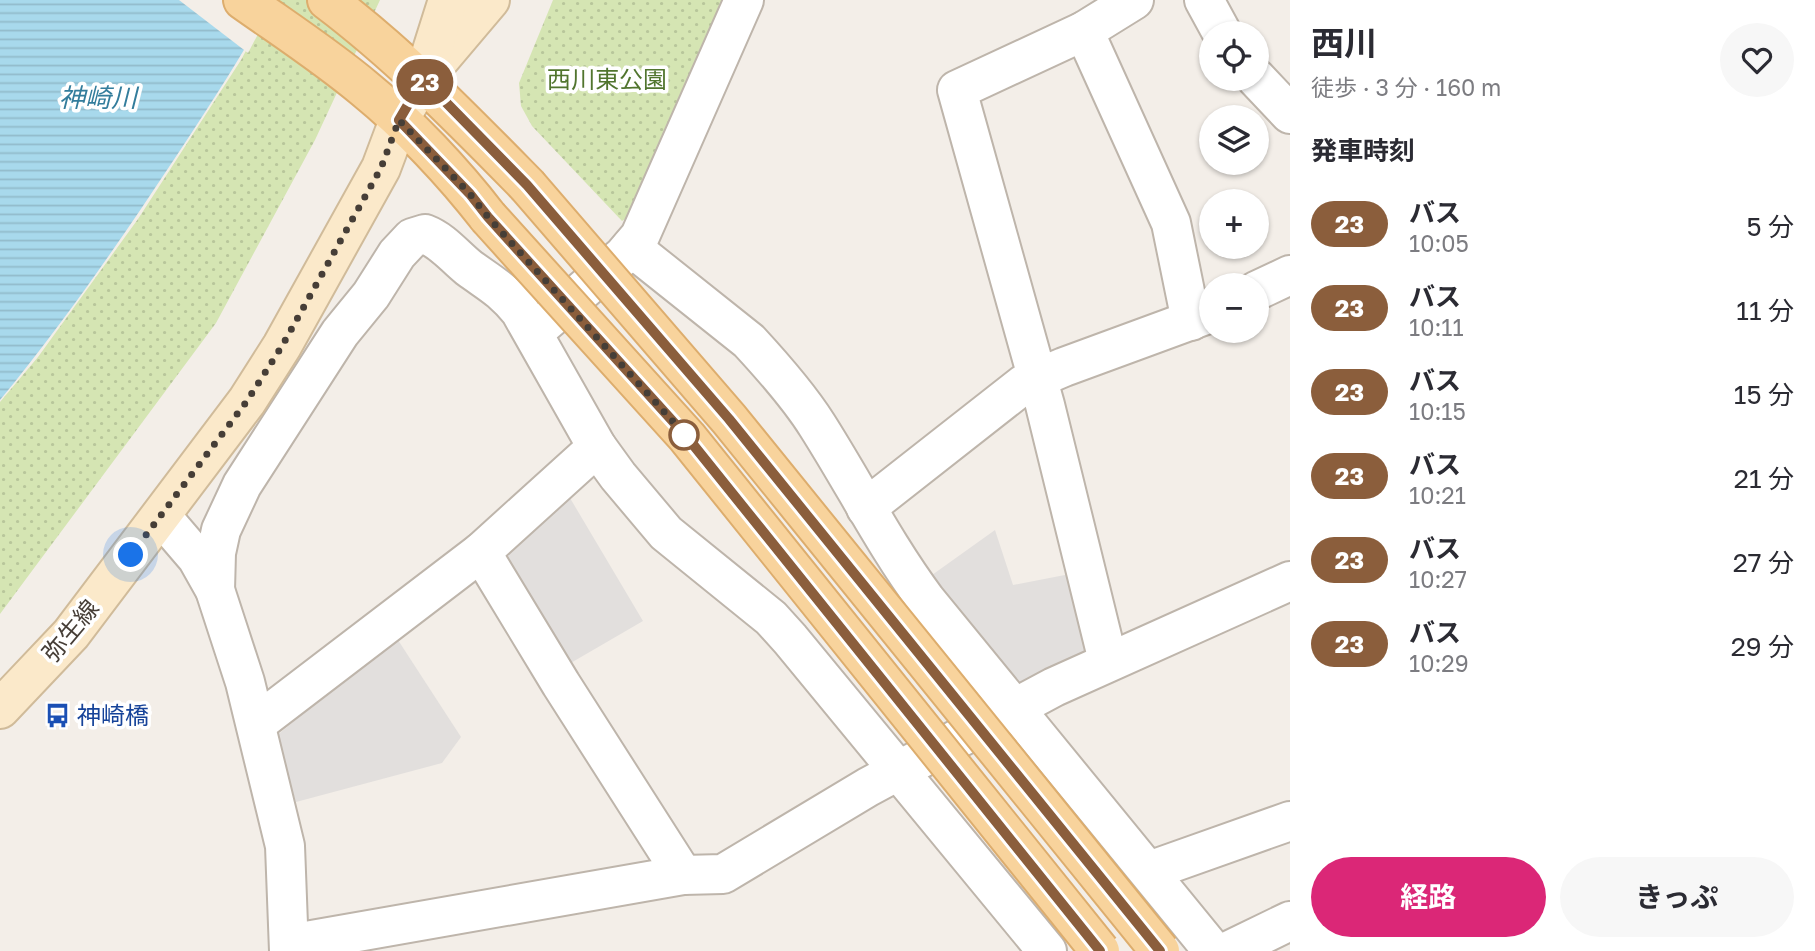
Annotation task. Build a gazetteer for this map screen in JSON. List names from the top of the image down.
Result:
{
  "streets": {
    "street": ["弥生線"]
  },
  "water": ["神崎川"],
  "parks": ["西川東公園"],
  "places": {
    "bus stop": ["神崎橋"]
  },
  "lines": ["bus line 23"],
  "page": {
    "on_map": "23",
    "heading": [
      ["西川", "徒歩 · 3 分 · 160 m"],
      "発車時刻"
    ],
    "map_buttons": ["+", "−"],
    "list": [
      {
        "mark": "23",
        "name": "バス",
        "note": "10:05",
        "value": "5 分"
      },
      {
        "mark": "23",
        "name": "バス",
        "note": "10:11",
        "value": "11 分"
      },
      {
        "mark": "23",
        "name": "バス",
        "note": "10:15",
        "value": "15 分"
      },
      {
        "mark": "23",
        "name": "バス",
        "note": "10:21",
        "value": "21 分"
      },
      {
        "mark": "23",
        "name": "バス",
        "note": "10:27",
        "value": "27 分"
      },
      {
        "mark": "23",
        "name": "バス",
        "note": "10:29",
        "value": "29 分"
      }
    ],
    "buttons": ["経路", "きっぷ"]
  }
}
